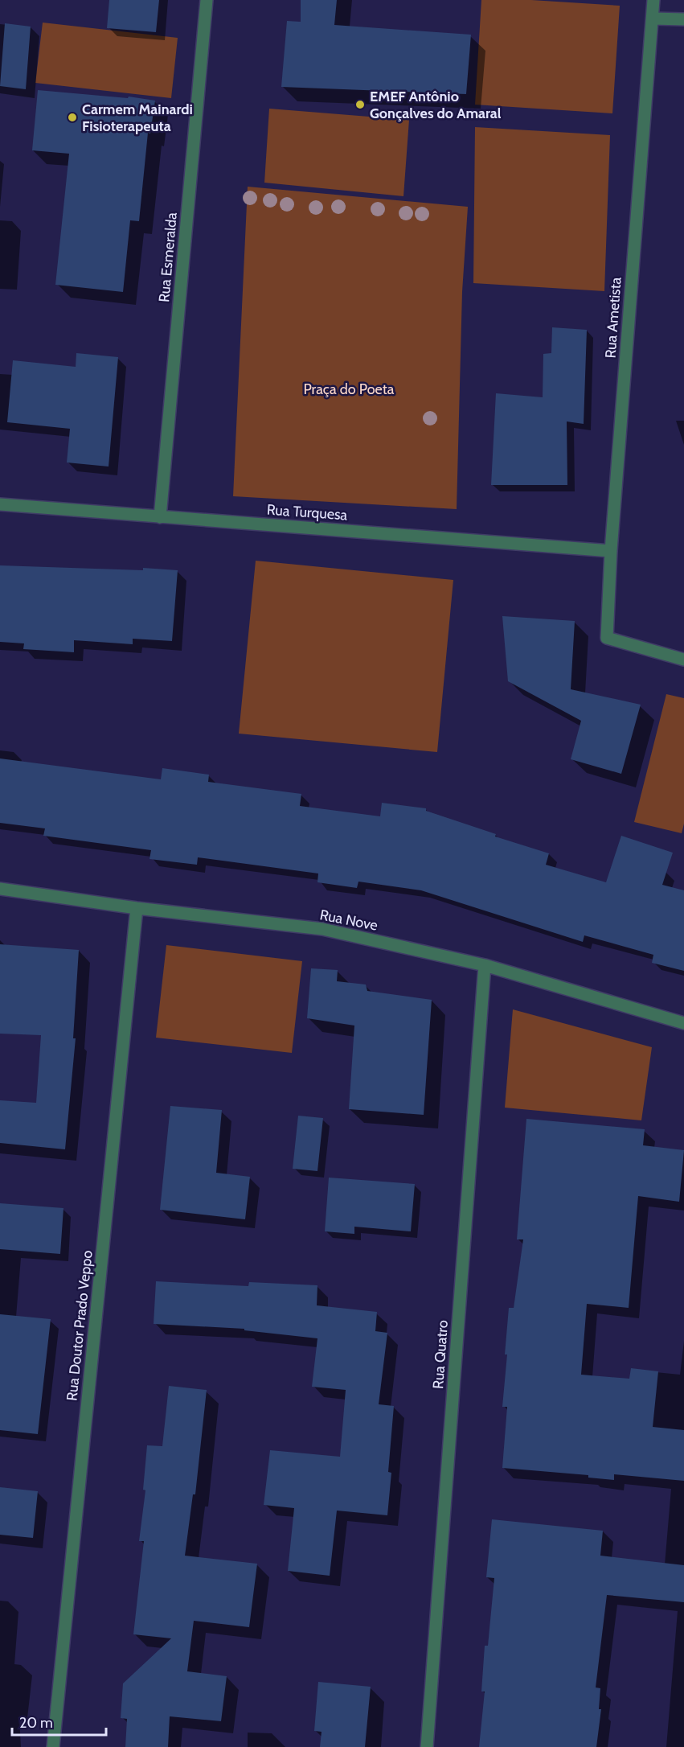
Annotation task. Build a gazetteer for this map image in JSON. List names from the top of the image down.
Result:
{
  "streets": {
    "street": [
      "Rua Esmeralda",
      "Rua Ametista",
      "Rua Turquesa",
      "Rua Nove",
      "Rua Doutor Prado Veppo",
      "Rua Quatro"
    ]
  },
  "crossings": [
    ["Rua Esmeralda", "Rua Turquesa"],
    ["Rua Ametista", "Rua Turquesa"],
    ["Rua Nove", "Rua Doutor Prado Veppo"],
    ["Rua Nove", "Rua Quatro"]
  ],
  "parks": ["Praça do Poeta"],
  "places": ["EMEF Antônio Gonçalves do Amaral", "Carmem Mainardi Fisioterapeuta"],
  "scale_bar": "20 m"
}
